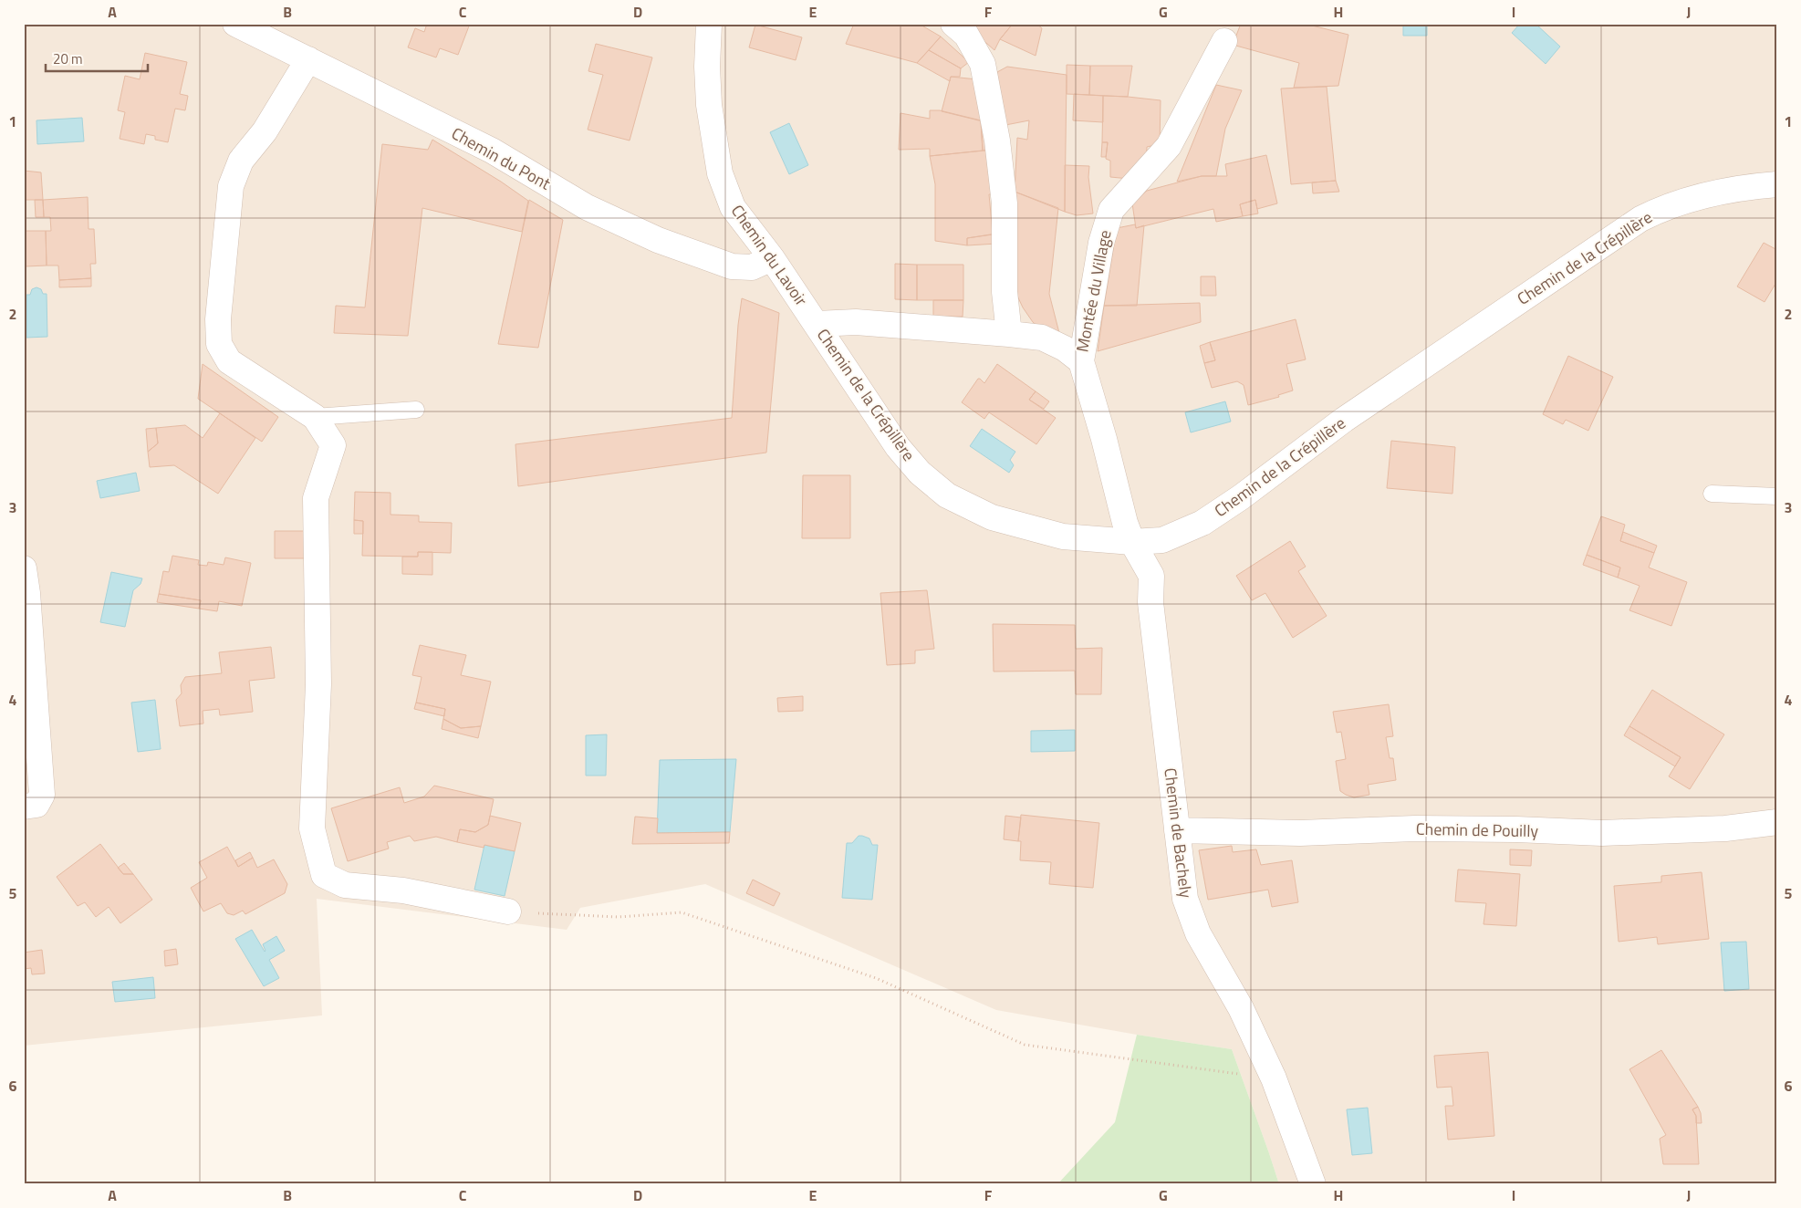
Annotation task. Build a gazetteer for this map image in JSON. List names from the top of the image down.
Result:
{
  "streets": {
    "street": [
      "Chemin du Pont",
      "Chemin du Lavoir",
      "Chemin de la Crépillère",
      "Montée du Village",
      "Chemin de Pouilly",
      "Chemin de Bachely"
    ]
  },
  "crossings": [
    ["Chemin du Pont", "Chemin du Lavoir"],
    ["Chemin du Lavoir", "Chemin de la Crépillère"],
    ["Chemin de la Crépillère", "Montée du Village"],
    ["Chemin de la Crépillère", "Chemin de Bachely"],
    ["Montée du Village", "Chemin de Bachely"],
    ["Chemin de Pouilly", "Chemin de Bachely"]
  ],
  "scale_bar": "20 m",
  "grid": {
    "columns": [
      "A",
      "B",
      "C",
      "D",
      "E",
      "F",
      "G",
      "H",
      "I",
      "J"
    ],
    "rows": [
      "1",
      "2",
      "3",
      "4",
      "5",
      "6"
    ]
  }
}
